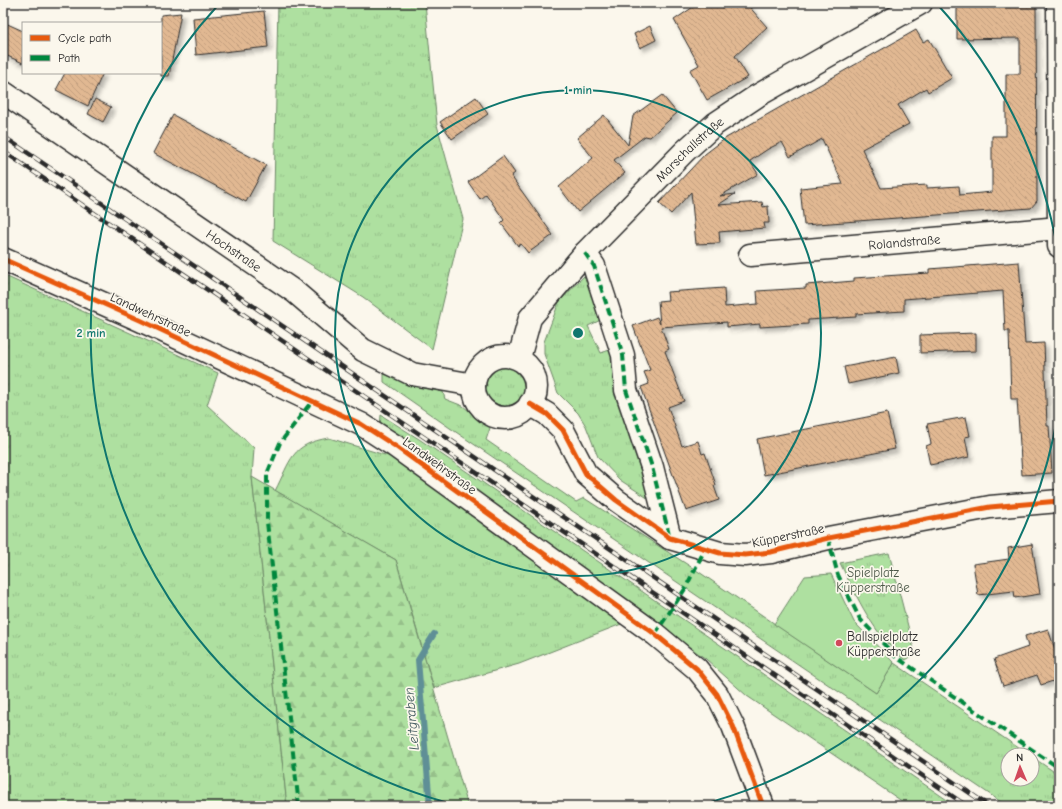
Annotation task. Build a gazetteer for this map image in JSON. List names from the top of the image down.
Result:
{
  "streets": {
    "street": [
      "Marschallstraße",
      "Rolandstraße",
      "Hochstraße",
      "Landwehrstraße",
      "Küpperstraße"
    ]
  },
  "crossings": [
    ["Marschallstraße", "Hochstraße"],
    ["Marschallstraße", "Küpperstraße"],
    ["Hochstraße", "Küpperstraße"]
  ],
  "water": ["Leitgraben"],
  "parks": ["Spielplatz Küpperstraße"],
  "places": ["Ballspielplatz Küpperstraße"],
  "legend": ["Cycle path", "Path"],
  "north": "top",
  "rings": ["1 min", "2 min"]
}
